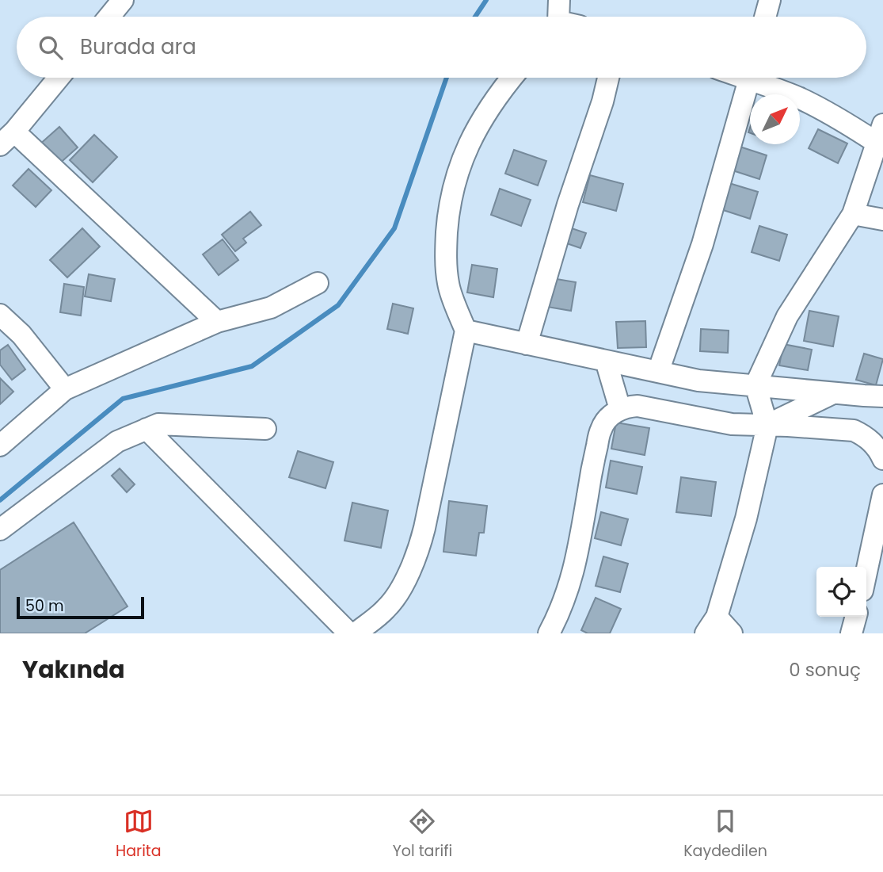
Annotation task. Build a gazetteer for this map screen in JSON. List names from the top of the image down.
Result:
{
  "scale_bar": "50 m",
  "north": "top right",
  "page": {
    "search": "Burada ara",
    "scale": "50 m",
    "heading": ["Yakında", "0 sonuç"],
    "nav": ["Harita", "Yol tarifi", "Kaydedilen"]
  }
}
